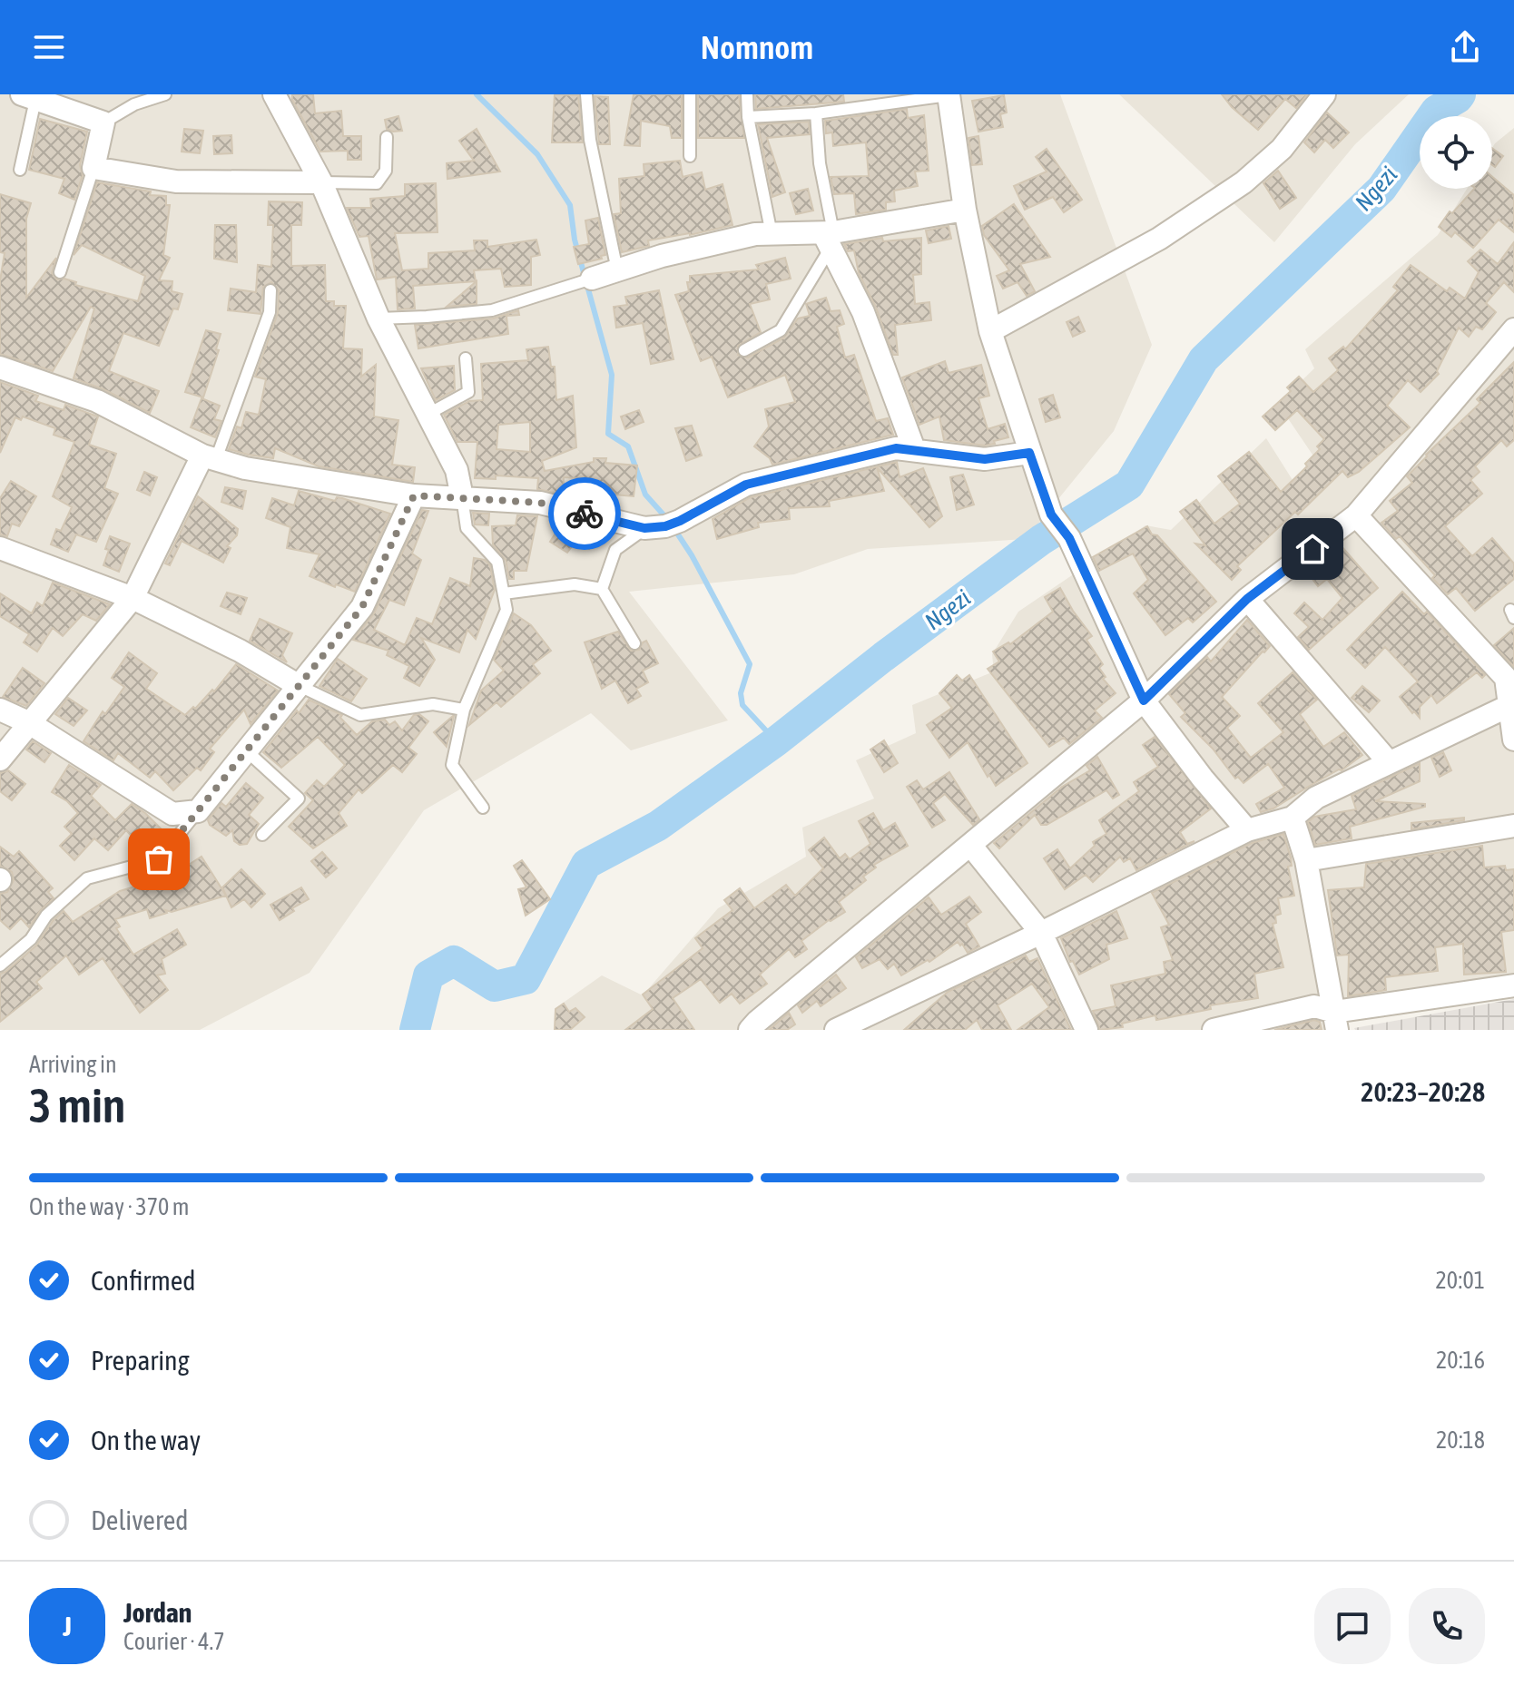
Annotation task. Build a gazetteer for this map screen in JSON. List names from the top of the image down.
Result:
{
  "water": ["Ngezi"],
  "page": {
    "header": "Nomnom",
    "heading": ["3 min", "Arriving in", "20:23–20:28"],
    "panel": ["Jordan", "Courier · 4.7"],
    "bar": "On the way · 370 m",
    "list": [
      ["Confirmed", "20:01"],
      ["Preparing", "20:16"],
      ["On the way", "20:18"],
      "Delivered"
    ],
    "round": "J"
  }
}
